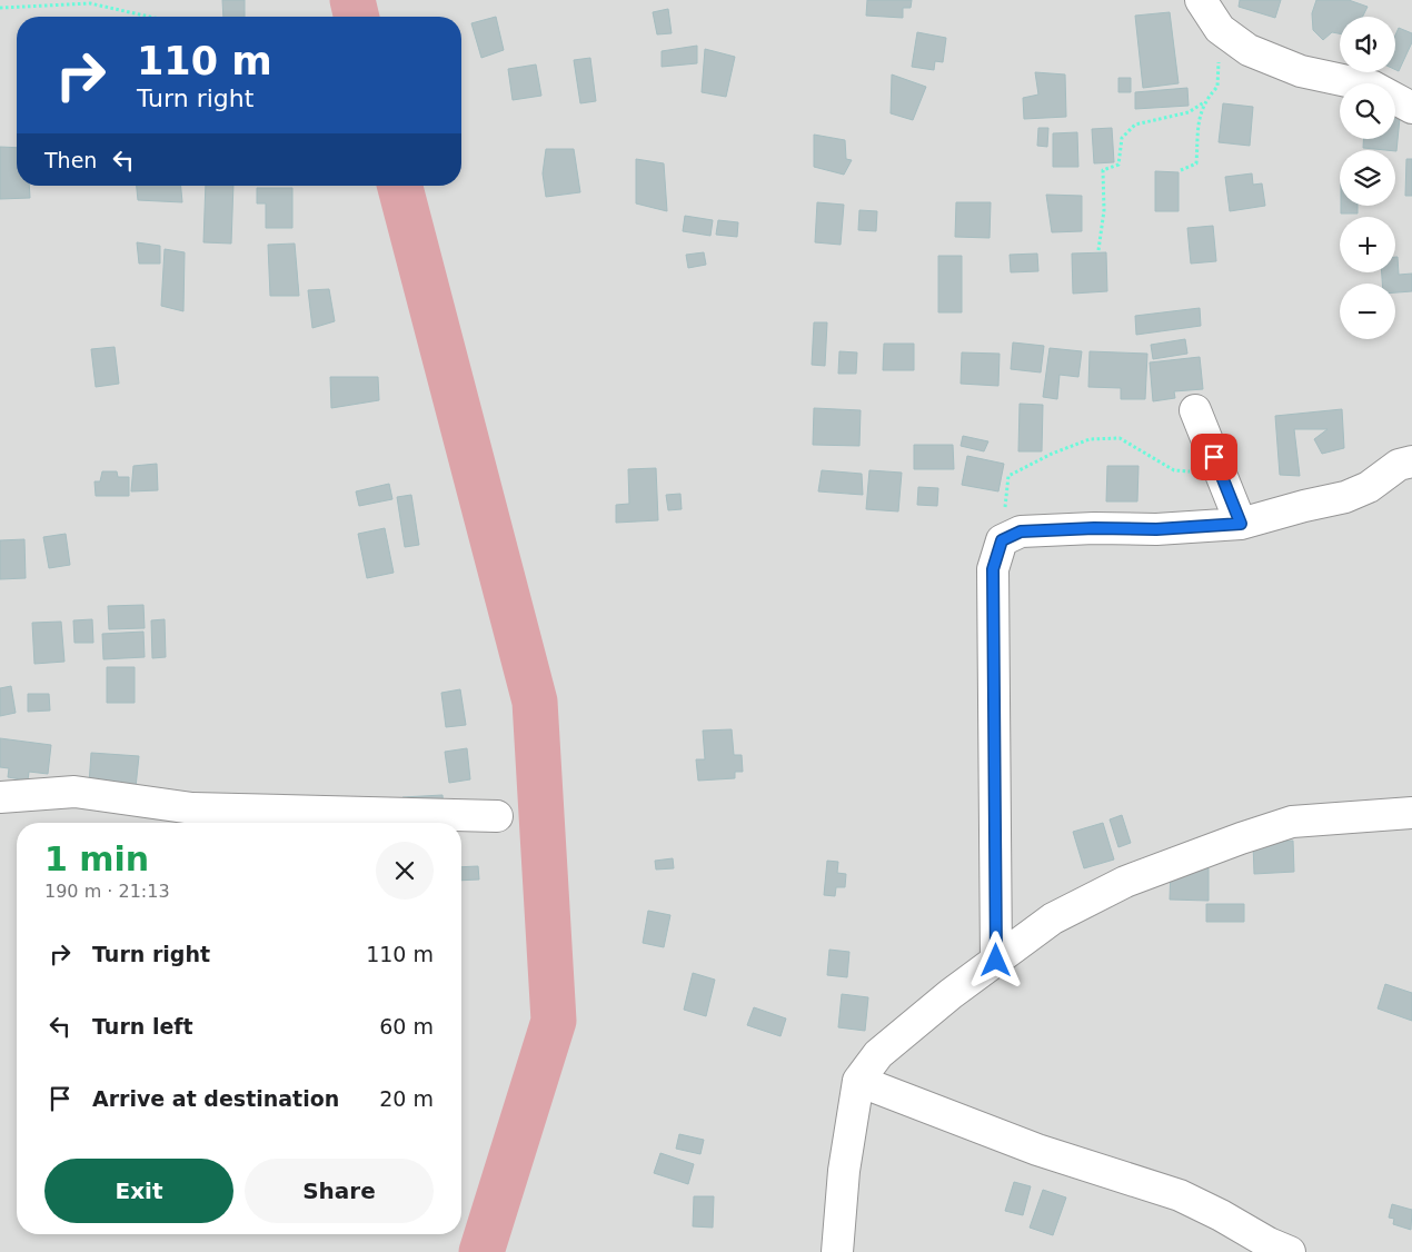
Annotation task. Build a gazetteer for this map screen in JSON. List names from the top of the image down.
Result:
{
  "page": {
    "map_buttons": ["+", "−"],
    "turn": ["110 m", "Turn right"],
    "then": "Then",
    "heading": ["1 min", "190 m · 21:13"],
    "list": [
      {
        "name": "Turn right",
        "value": "110 m"
      },
      {
        "name": "Turn left",
        "value": "60 m"
      },
      {
        "name": "Arrive at destination",
        "value": "20 m"
      }
    ],
    "buttons": ["Exit", "Share"]
  }
}
